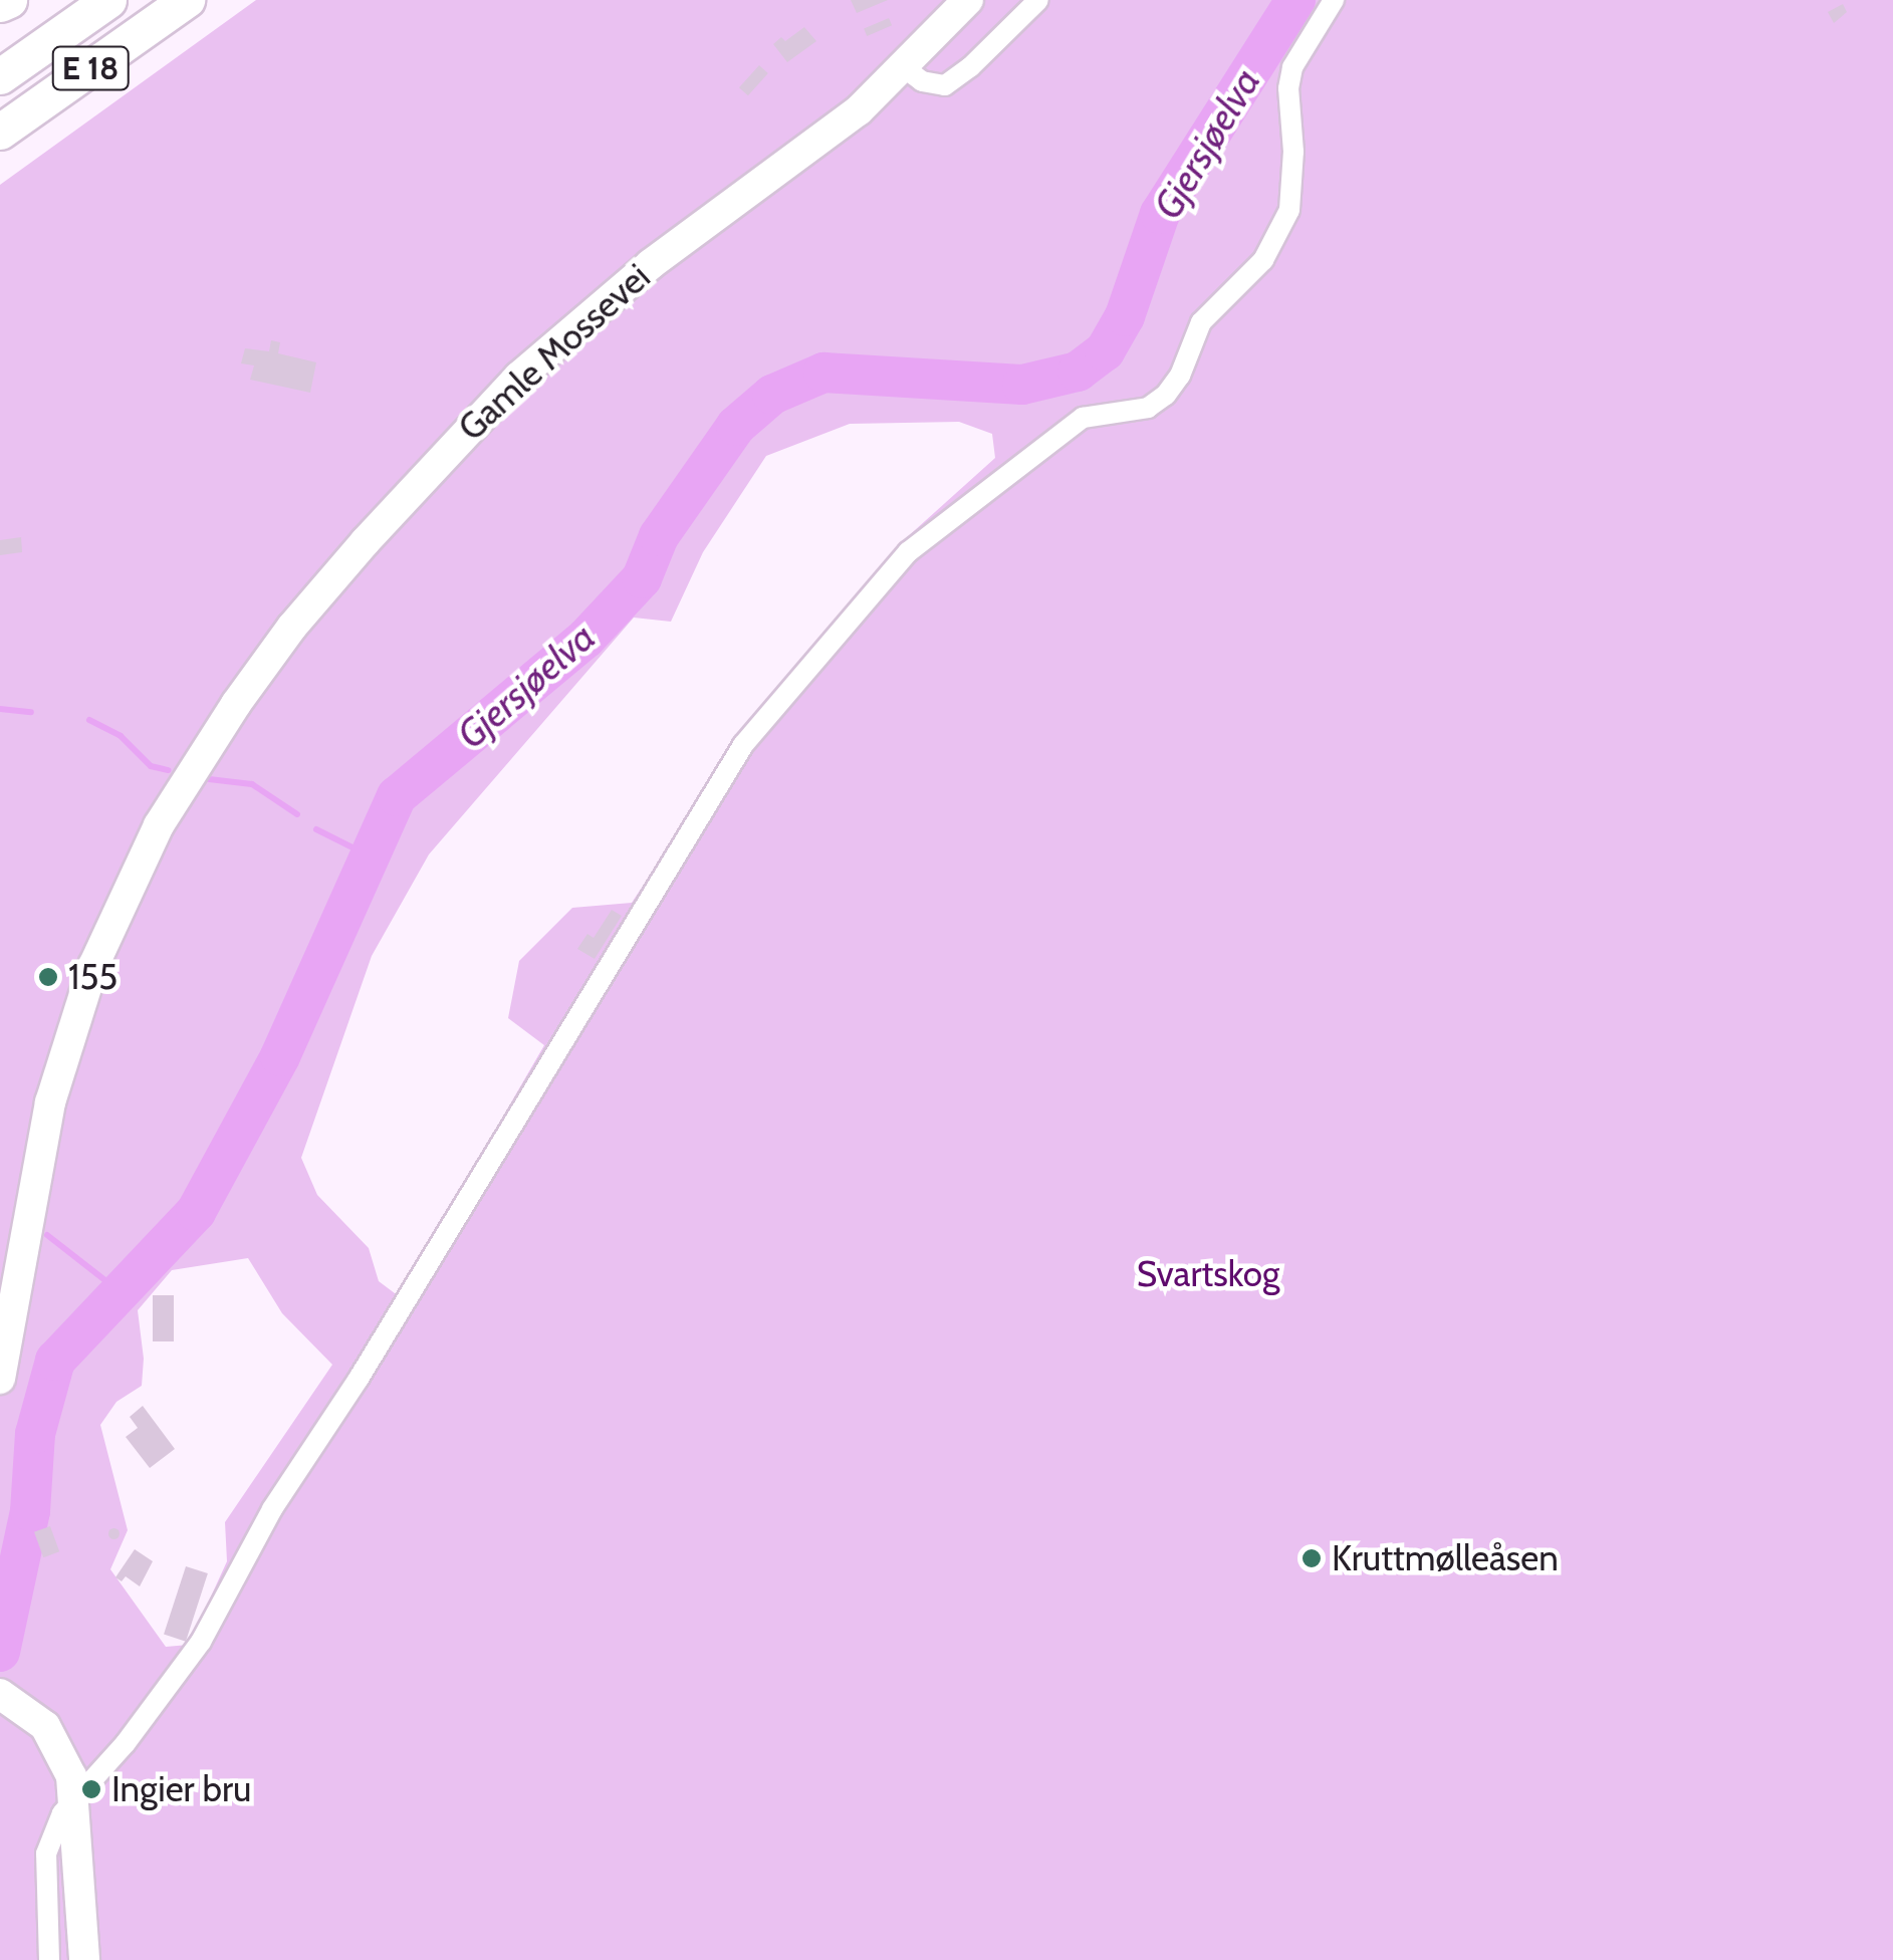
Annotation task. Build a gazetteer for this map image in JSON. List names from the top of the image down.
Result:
{
  "streets": {
    "highway": ["E 18"],
    "main road": ["Gamle Mossevei"]
  },
  "water": ["Gjersjøelva"],
  "parks": ["Svartskog"],
  "places": ["155", "Kruttmølleåsen", "Ingier bru"]
}
